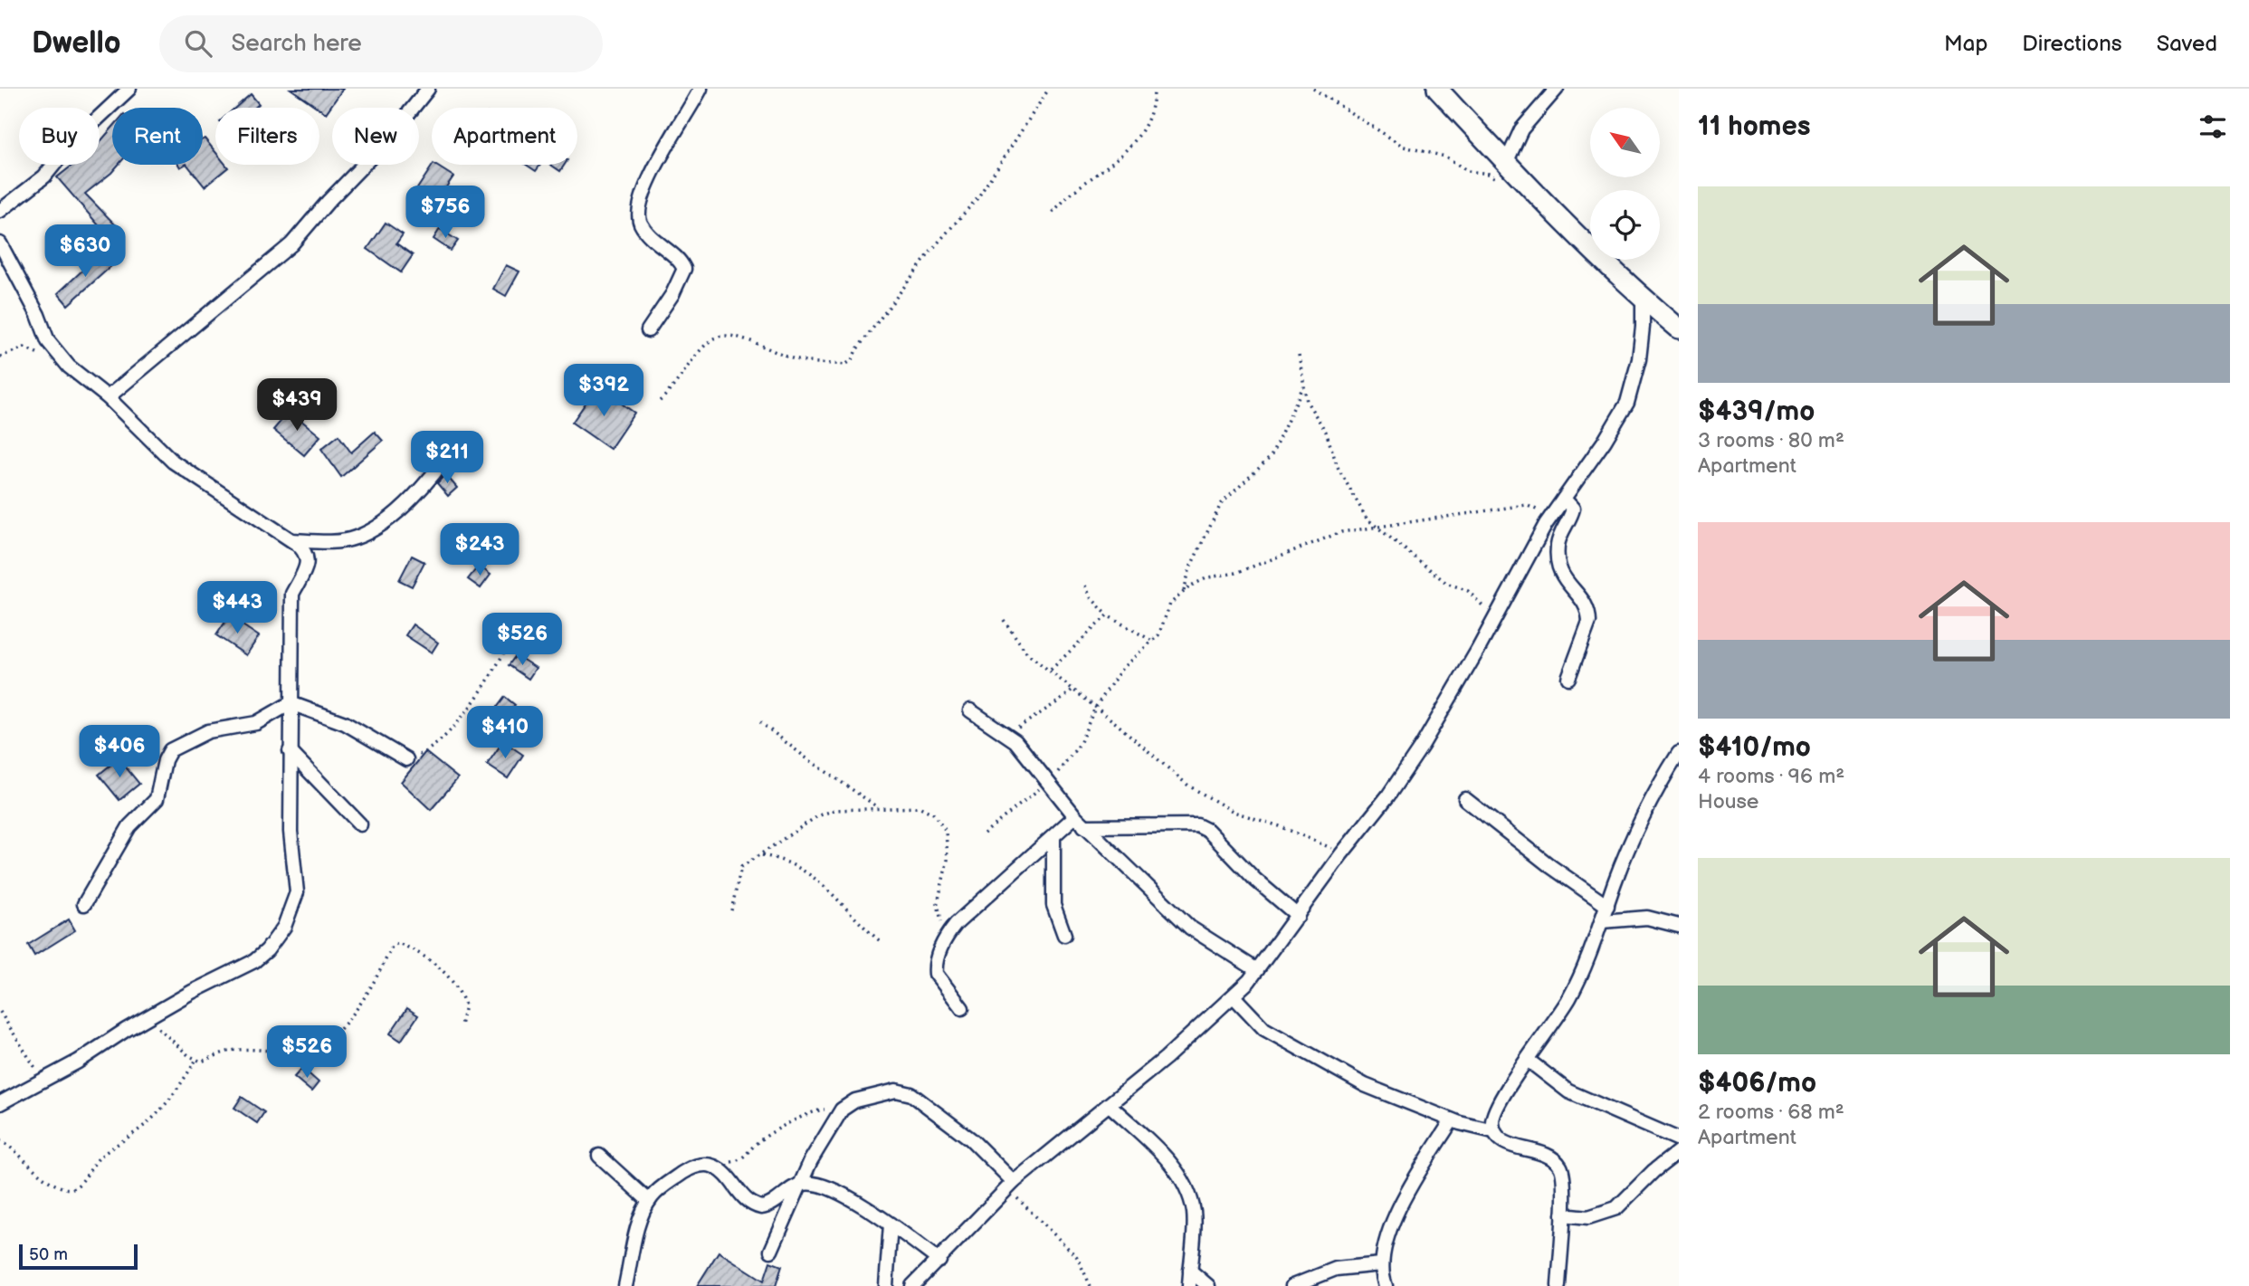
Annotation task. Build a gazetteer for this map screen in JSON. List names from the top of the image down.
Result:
{
  "scale_bar": "50 m",
  "north": "top left",
  "page": {
    "header": "Dwello",
    "search": "Search here",
    "nav": ["Map", "Directions", "Saved"],
    "heading": "11 homes",
    "chip": [
      "Buy",
      "Rent",
      "Filters",
      "New",
      "Apartment"
    ],
    "list": [
      {
        "name": "$439/mo",
        "note": "3 rooms · 80 m² · Apartment"
      },
      {
        "name": "$410/mo",
        "note": "4 rooms · 96 m² · House"
      },
      {
        "name": "$406/mo",
        "note": "2 rooms · 68 m² · Apartment"
      }
    ],
    "price": [
      "$756",
      "$630",
      "$392",
      "$439",
      "$211",
      "$243",
      "$443",
      "$526",
      "$410",
      "$406",
      "$526"
    ],
    "scale": "50 m"
  }
}
